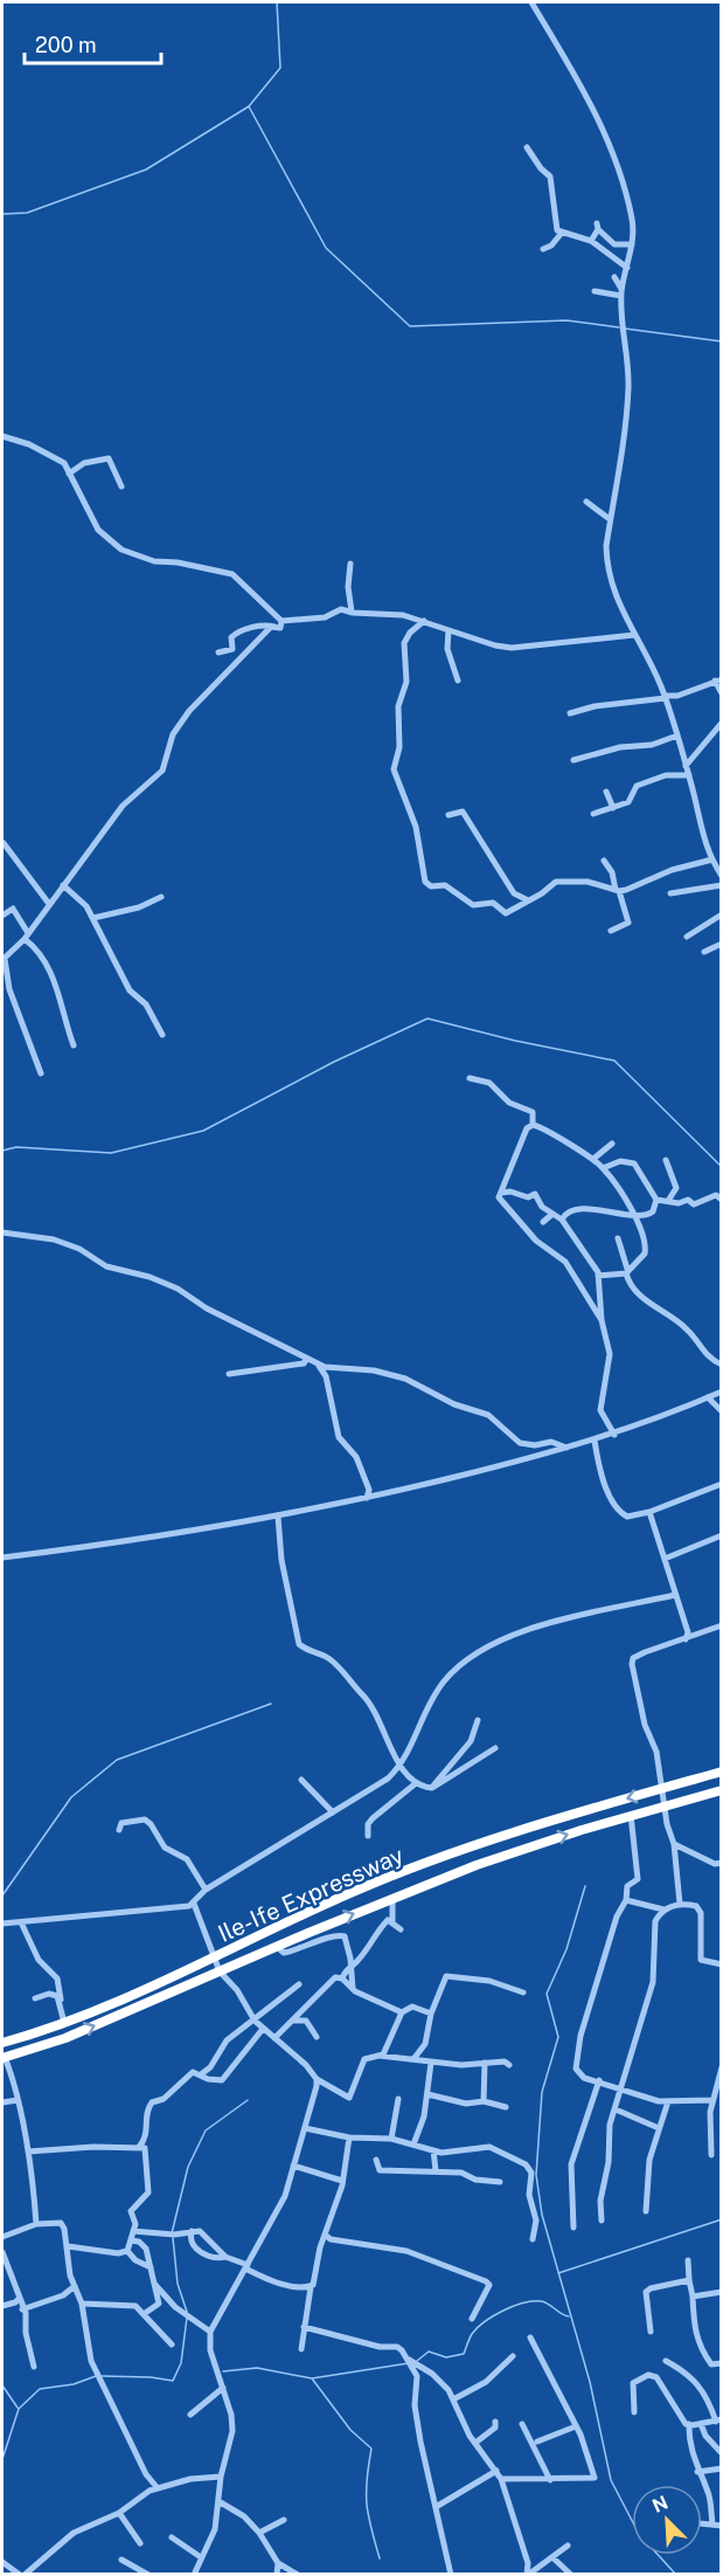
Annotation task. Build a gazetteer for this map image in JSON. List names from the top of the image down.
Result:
{
  "streets": {
    "highway": ["Ile-Ife Expressway"]
  },
  "scale_bar": "200 m",
  "north": "top left"
}
